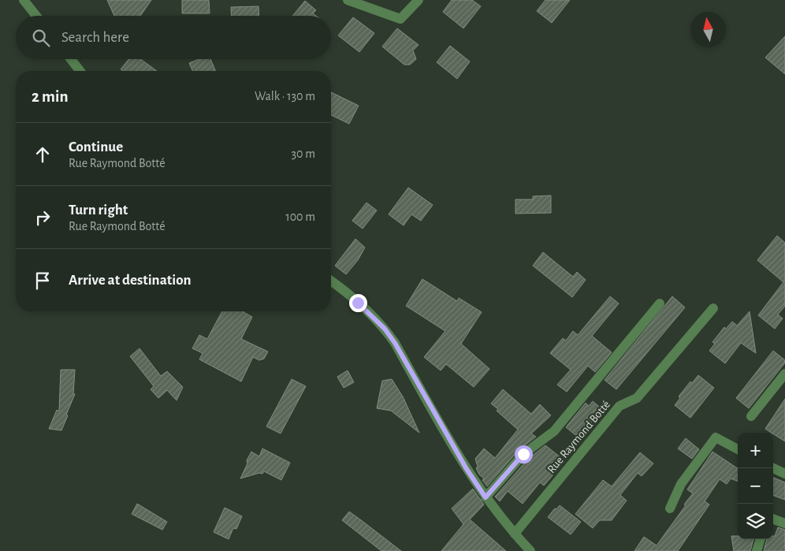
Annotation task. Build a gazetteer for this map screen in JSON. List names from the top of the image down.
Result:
{
  "streets": {
    "street": ["Rue Raymond Botté"]
  },
  "north": "top",
  "page": {
    "search": "Search here",
    "heading": ["2 min", "Walk · 130 m"],
    "list": [
      ["Continue", "Rue Raymond Botté", "30 m"],
      ["Turn right", "Rue Raymond Botté", "100 m"],
      "Arrive at destination"
    ],
    "map_buttons": ["+", "−"]
  }
}
